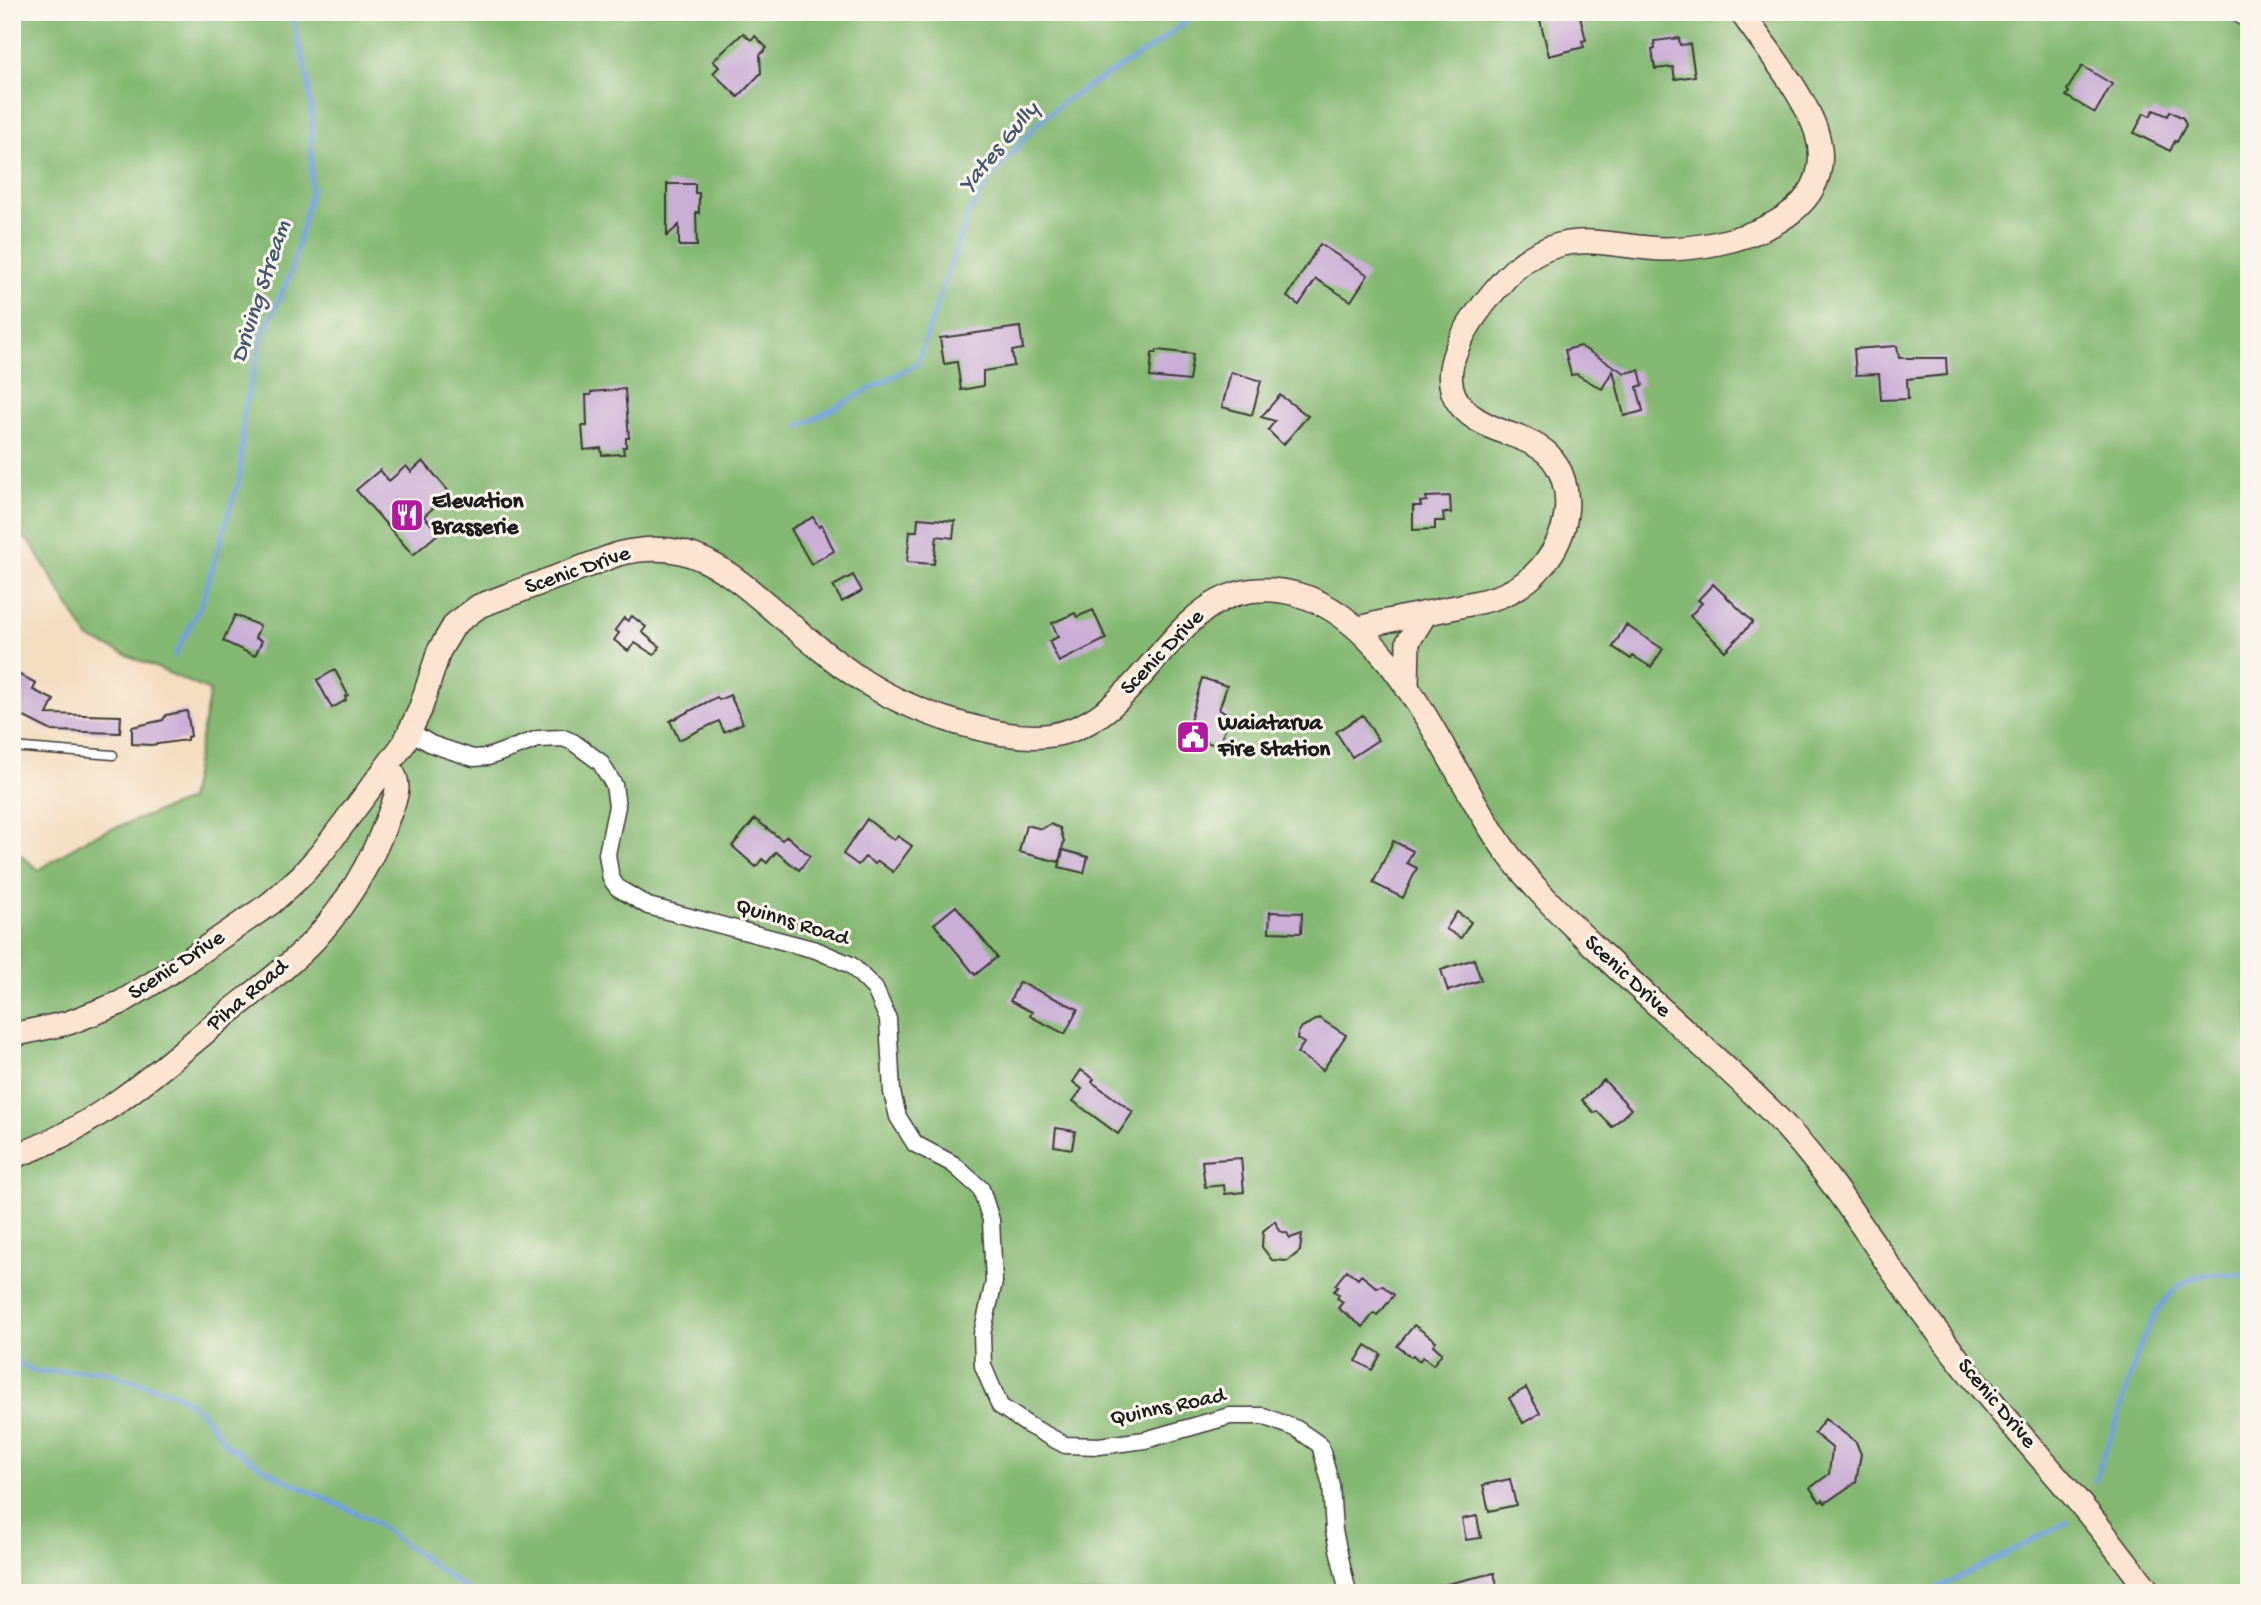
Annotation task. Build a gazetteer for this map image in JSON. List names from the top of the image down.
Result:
{
  "streets": {
    "main road": ["Scenic Drive", "Piha Road"],
    "street": ["Quinns Road"]
  },
  "crossings": [
    ["Scenic Drive", "Quinns Road"],
    ["Scenic Drive", "Piha Road"]
  ],
  "water": ["Yates Gully", "Driving Stream"],
  "places": {
    "restaurant": ["Elevation Brasserie"],
    "public building": ["Waiatarua Fire Station"]
  }
}
